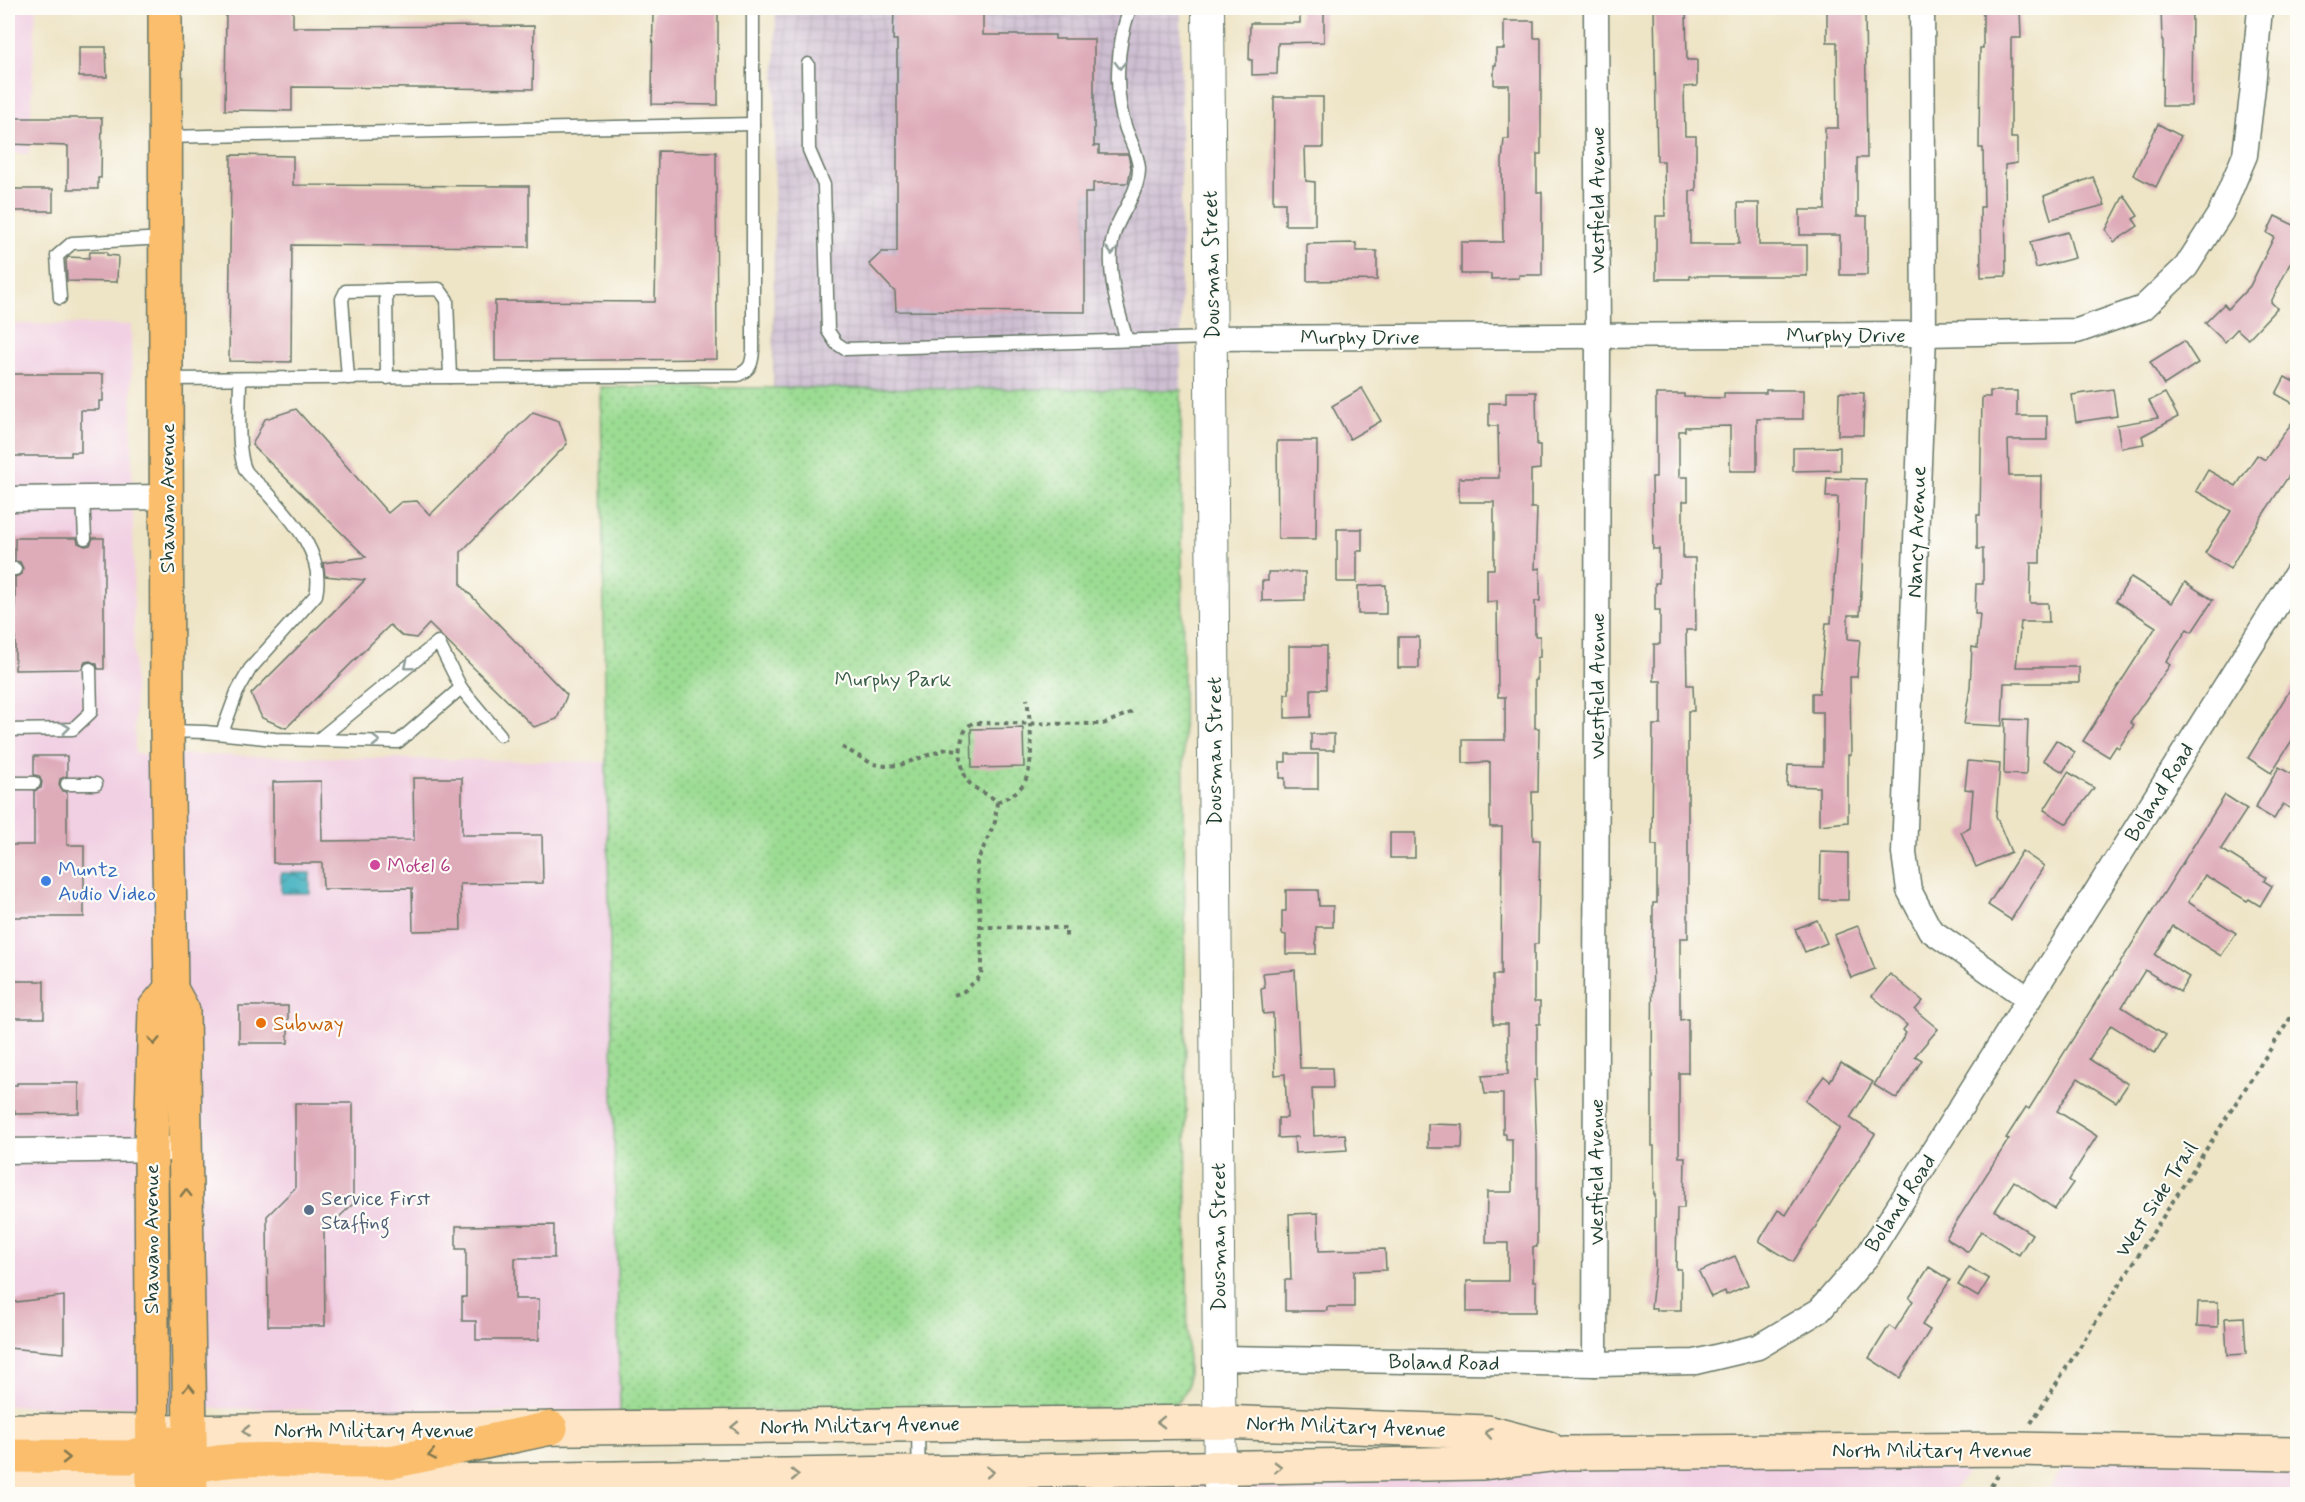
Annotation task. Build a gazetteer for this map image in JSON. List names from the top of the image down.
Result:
{
  "streets": {
    "main road": ["Shawano Avenue", "North Military Avenue"],
    "street": [
      "Westfield Avenue",
      "Dousman Street",
      "Murphy Drive",
      "Nancy Avenue",
      "Boland Road"
    ],
    "path": ["West Side Trail"]
  },
  "crossings": [
    ["Westfield Avenue", "Murphy Drive"],
    ["Westfield Avenue", "Boland Road"],
    ["Dousman Street", "Murphy Drive"],
    ["Dousman Street", "Boland Road"],
    ["Dousman Street", "North Military Avenue"],
    ["Murphy Drive", "Nancy Avenue"],
    ["Shawano Avenue", "North Military Avenue"],
    ["Nancy Avenue", "Boland Road"]
  ],
  "parks": ["Murphy Park"],
  "places": [
    "Motel 6",
    "Muntz Audio Video",
    "Subway",
    "Service First Staffing"
  ]
}
